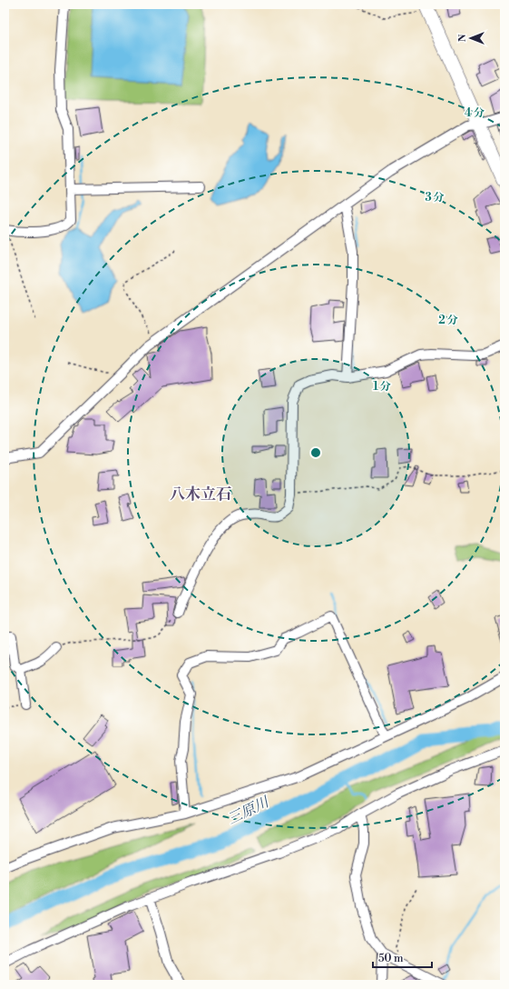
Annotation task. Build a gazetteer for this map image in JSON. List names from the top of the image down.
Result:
{
  "districts": ["八木立石"],
  "water": ["三原川"],
  "scale_bar": "50 m",
  "north": "left",
  "rings": [
    "4 分",
    "3 分",
    "2 分",
    "1 分"
  ]
}
